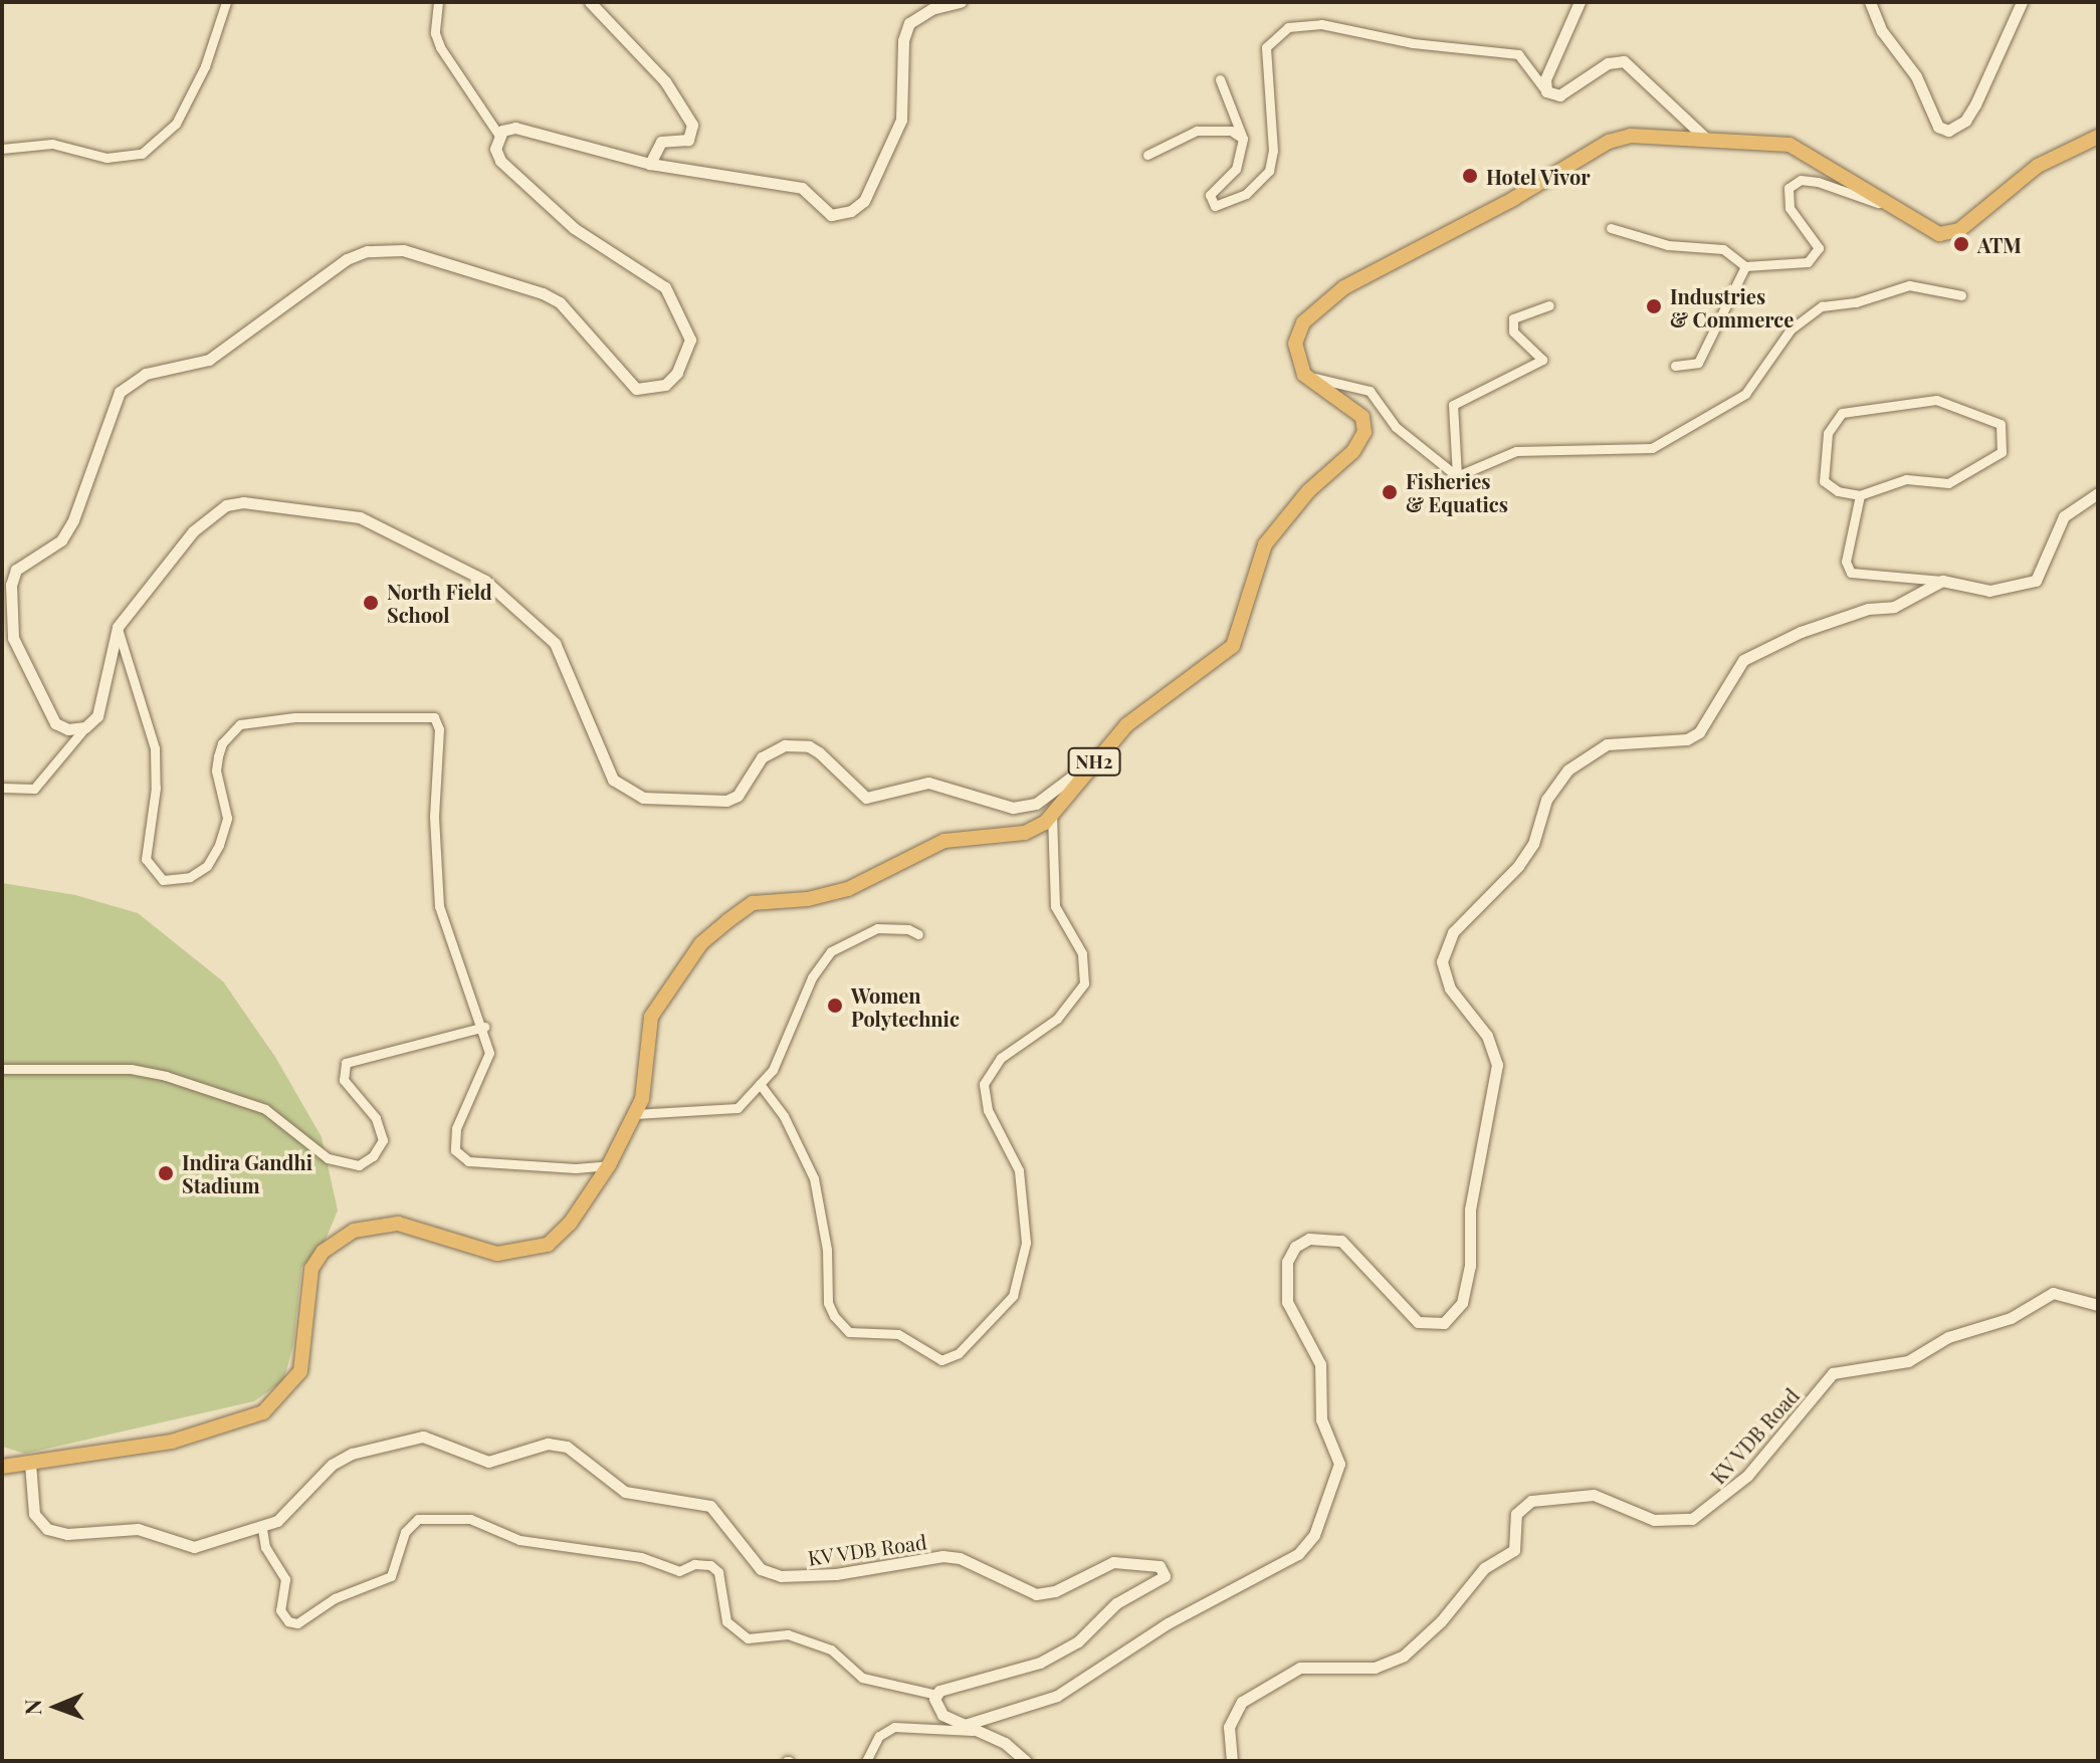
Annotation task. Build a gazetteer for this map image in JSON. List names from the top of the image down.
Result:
{
  "streets": {
    "highway": ["NH2"],
    "street": ["KV VDB Road"]
  },
  "crossings": [
    ["NH2", "KV VDB Road"]
  ],
  "places": [
    "Hotel Vivor",
    "ATM",
    "Industries & Commerce",
    "Fisheries & Equatics",
    "North Field School",
    "Women Polytechnic",
    "Indira Gandhi Stadium"
  ],
  "north": "left"
}
